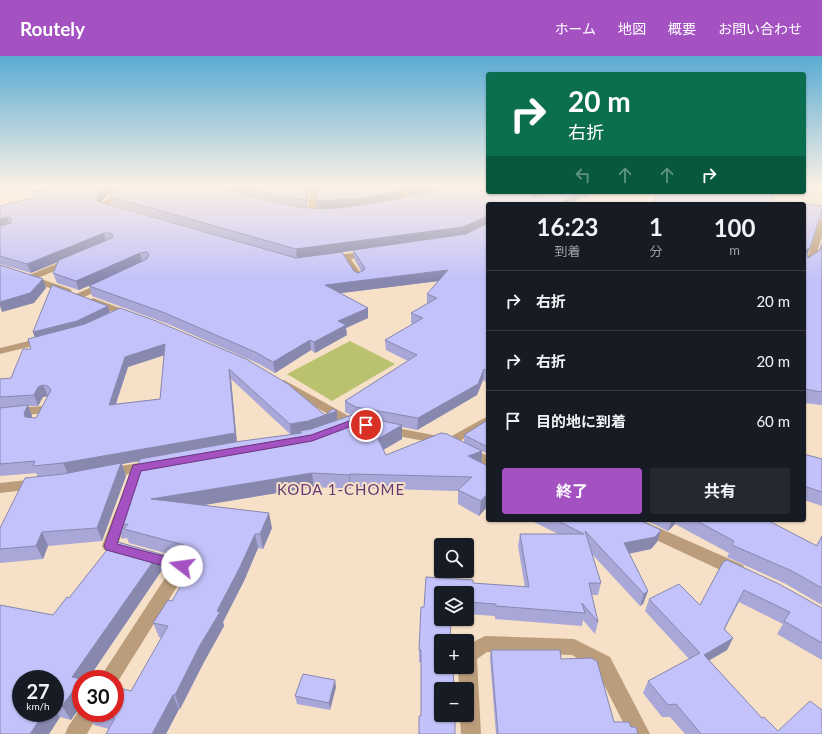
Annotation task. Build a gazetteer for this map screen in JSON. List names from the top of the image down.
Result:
{
  "districts": ["KODA 1-CHOME"],
  "page": {
    "header": "Routely",
    "nav": [
      "ホーム",
      "地図",
      "概要",
      "お問い合わせ"
    ],
    "turn": ["20 m", "右折"],
    "eta": [
      "16:23",
      "到着",
      "1",
      "分",
      "100",
      "m"
    ],
    "list": [
      {
        "name": "右折",
        "value": "20 m"
      },
      {
        "name": "右折",
        "value": "20 m"
      },
      {
        "name": "目的地に到着",
        "value": "60 m"
      }
    ],
    "buttons": ["終了", "共有"],
    "map_buttons": ["+", "−"],
    "speed": "27 km/h",
    "limit": "30"
  }
}
